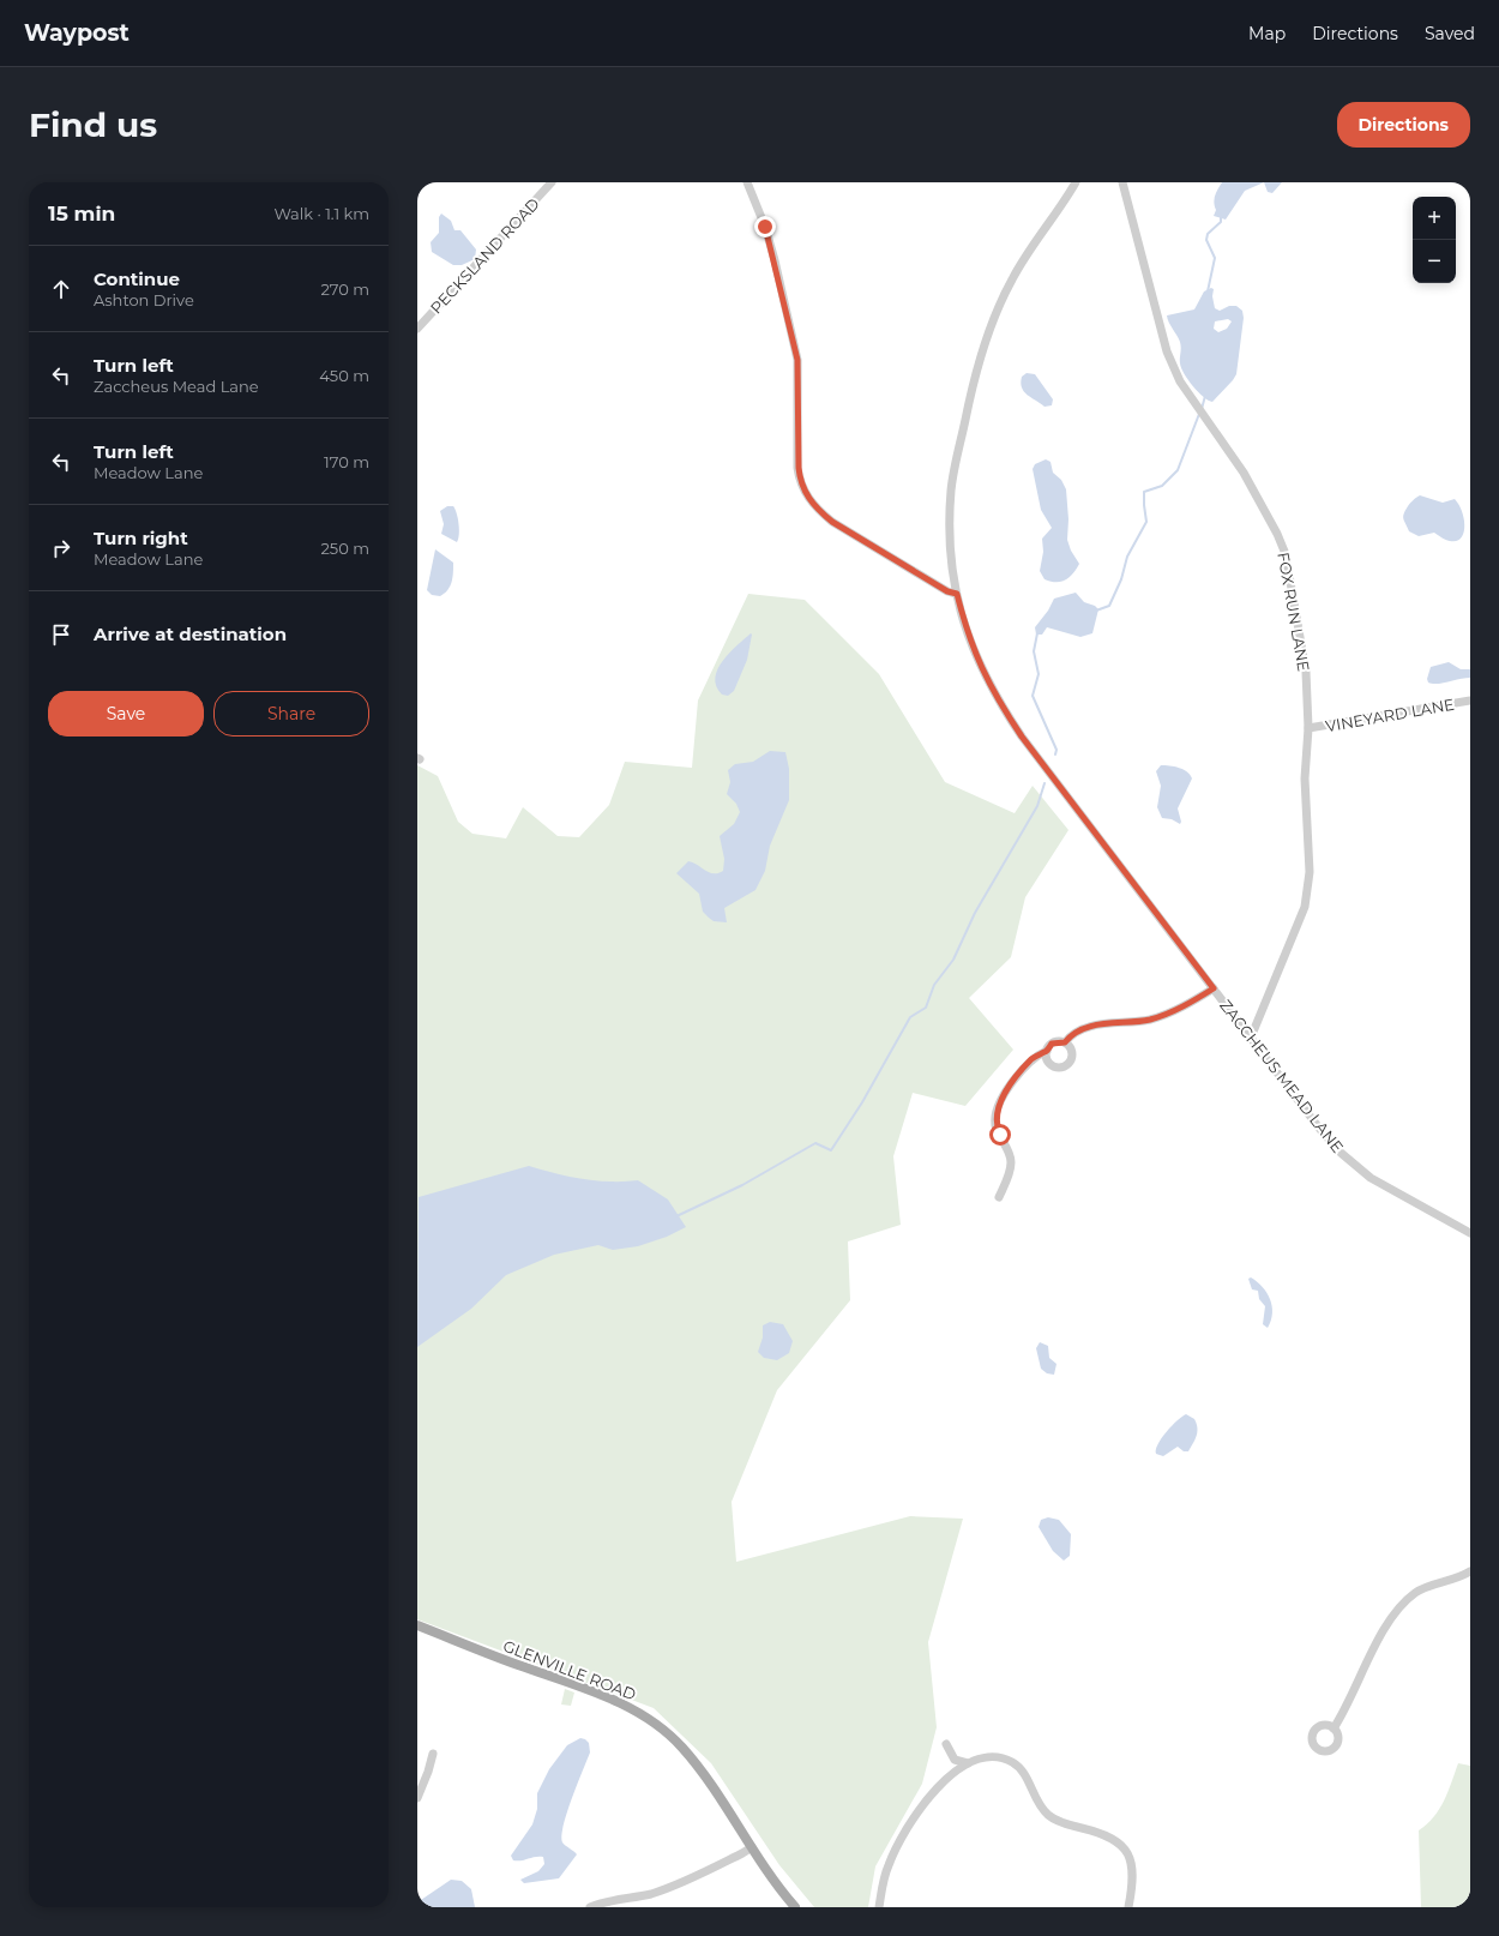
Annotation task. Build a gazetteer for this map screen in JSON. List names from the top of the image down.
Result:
{
  "streets": {
    "main road": ["GLENVILLE ROAD"],
    "street": [
      "PECKSLAND ROAD",
      "FOX RUN LANE",
      "VINEYARD LANE",
      "ZACCHEUS MEAD LANE"
    ]
  },
  "crossings": [
    ["FOX RUN LANE", "VINEYARD LANE"],
    ["FOX RUN LANE", "ZACCHEUS MEAD LANE"]
  ],
  "page": {
    "header": "Waypost",
    "nav": ["Map", "Directions", "Saved"],
    "buttons": [
      "Directions",
      ["Save", "Share"]
    ],
    "title": "Find us",
    "heading": ["15 min", "Walk · 1.1 km"],
    "map_buttons": ["+", "−"],
    "list": [
      ["Continue", "Ashton Drive", "270 m"],
      ["Turn left", "Zaccheus Mead Lane", "450 m"],
      ["Turn left", "Meadow Lane", "170 m"],
      ["Turn right", "Meadow Lane", "250 m"],
      "Arrive at destination"
    ]
  }
}
